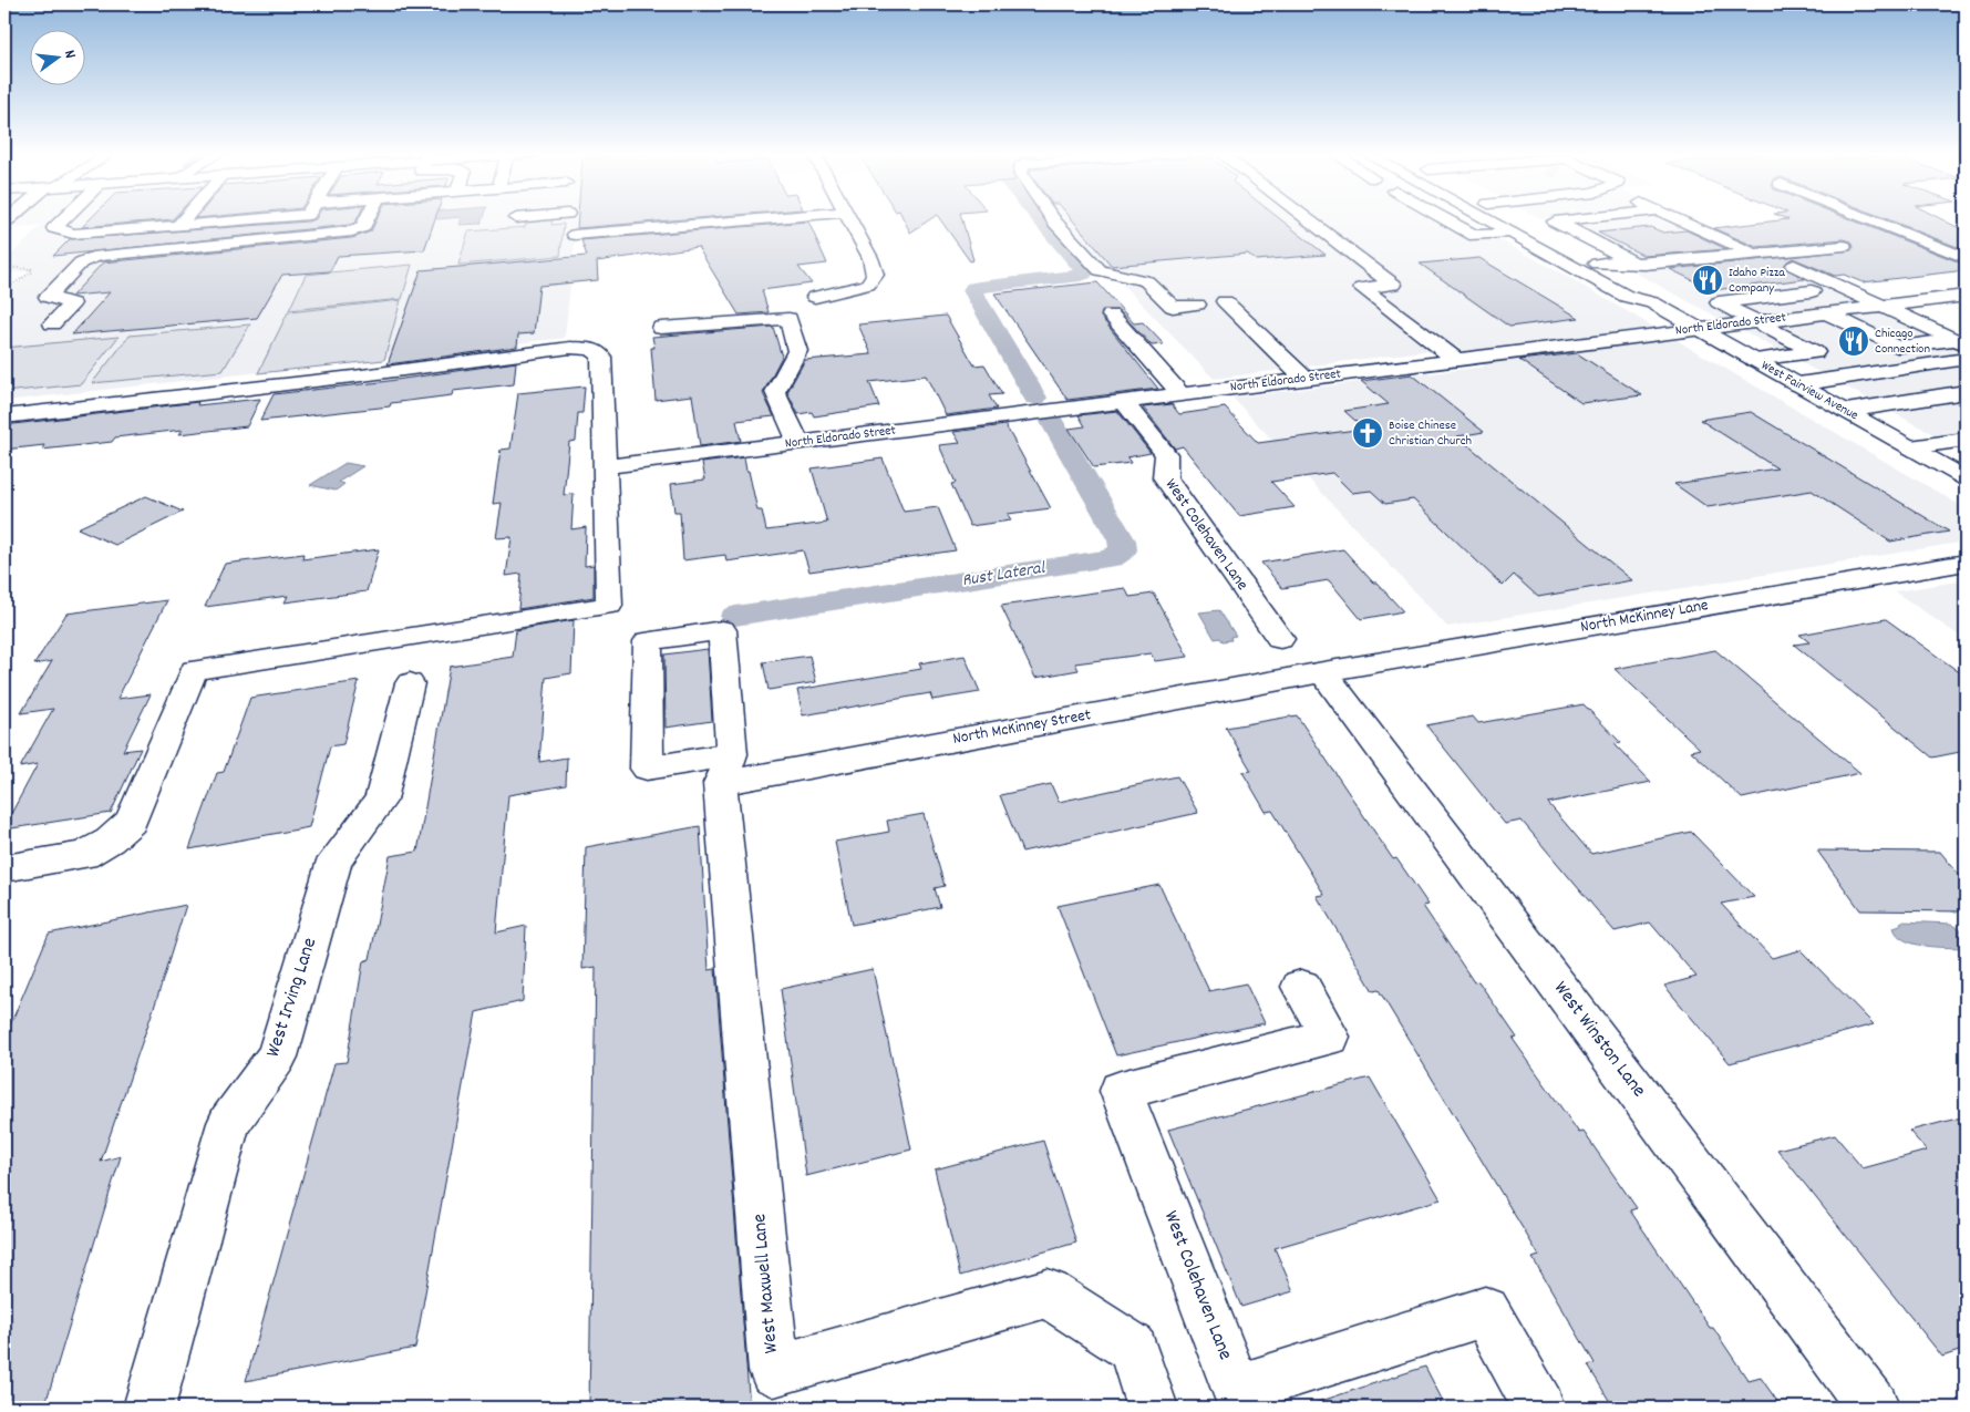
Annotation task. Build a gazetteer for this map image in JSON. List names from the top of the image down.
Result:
{
  "streets": {
    "street": [
      "North Eldorado Street",
      "West Fairview Avenue",
      "West Colehaven Lane",
      "North McKinney Lane",
      "North McKinney Street",
      "West Irving Lane",
      "West Winston Lane",
      "West Maxwell Lane"
    ]
  },
  "crossings": [
    ["North Eldorado Street", "West Fairview Avenue"],
    ["North Eldorado Street", "West Colehaven Lane"],
    ["North McKinney Lane", "North McKinney Street"],
    ["North McKinney Lane", "West Winston Lane"],
    ["North McKinney Street", "West Winston Lane"],
    ["North McKinney Street", "West Maxwell Lane"]
  ],
  "water": ["Rust Lateral"],
  "places": {
    "restaurant": ["Idaho Pizza Company", "Chicago Connection"],
    "church": ["Boise Chinese Christian Church"]
  },
  "north": "right"
}
